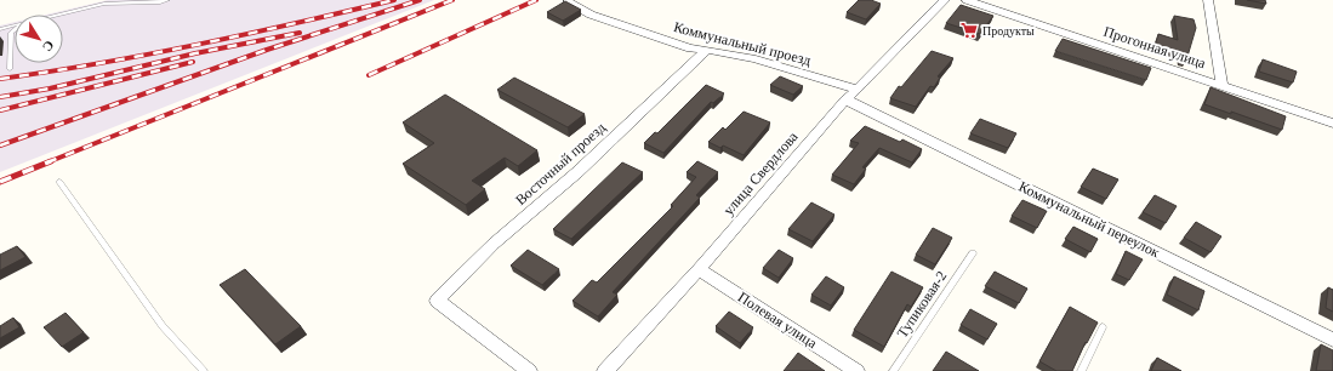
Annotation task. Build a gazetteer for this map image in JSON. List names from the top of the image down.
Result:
{
  "streets": {
    "street": [
      "Коммунальный проезд",
      "Прогонная улица",
      "Восточный проезд",
      "улица Свердлова",
      "Коммунальный переулок",
      "Полевая улица"
    ],
    "lane": ["Тупиковая-2"]
  },
  "crossings": [
    ["Коммунальный проезд", "Восточный проезд"],
    ["Коммунальный проезд", "улица Свердлова"],
    ["улица Свердлова", "Коммунальный переулок"],
    ["улица Свердлова", "Полевая улица"]
  ],
  "places": {
    "supermarket": ["Продукты"]
  },
  "north": "bottom right"
}
